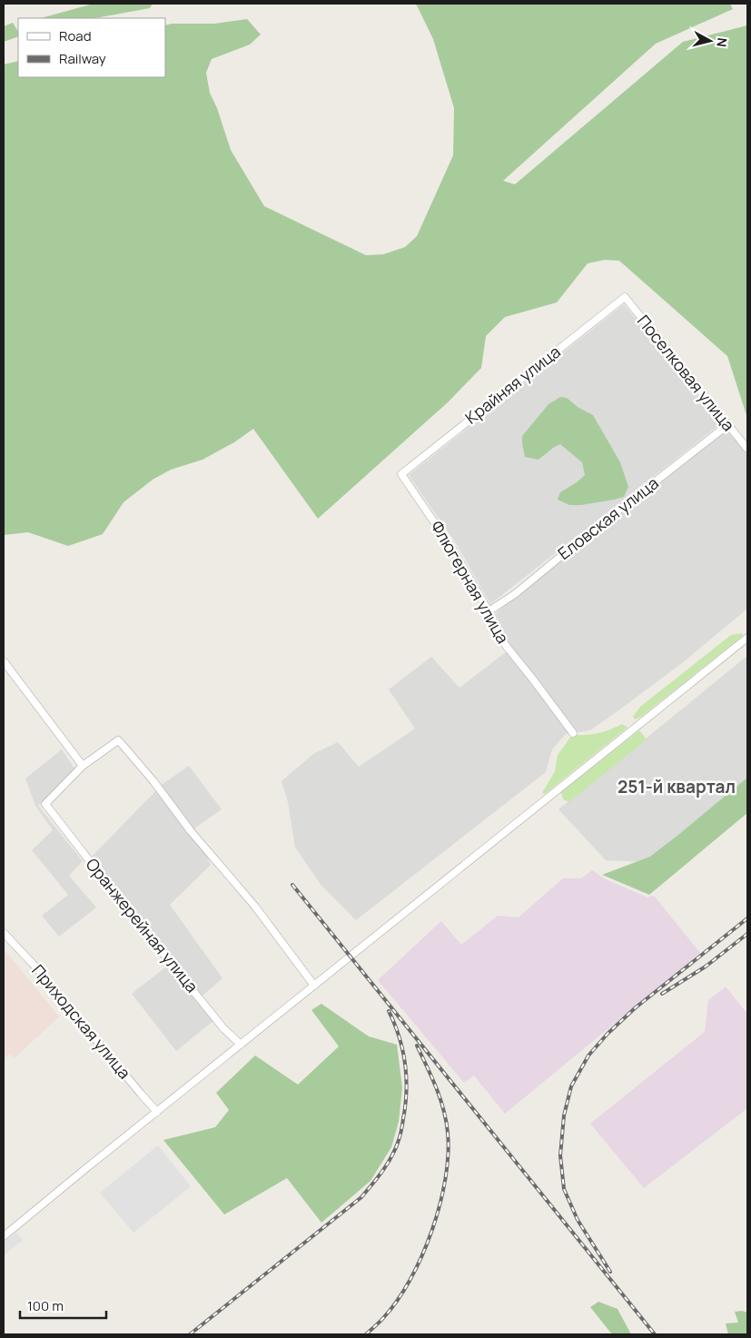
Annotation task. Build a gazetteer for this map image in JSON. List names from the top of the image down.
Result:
{
  "streets": {
    "street": [
      "Поселковая улица",
      "Крайняя улица",
      "Еловская улица",
      "Флюгерная улица",
      "Оранжерейная улица",
      "Приходская улица"
    ]
  },
  "crossings": [
    ["Поселковая улица", "Крайняя улица"],
    ["Поселковая улица", "Еловская улица"],
    ["Крайняя улица", "Флюгерная улица"],
    ["Еловская улица", "Флюгерная улица"]
  ],
  "districts": ["251-й квартал"],
  "legend": ["Road", "Railway"],
  "scale_bar": "100 m",
  "north": "right"
}
